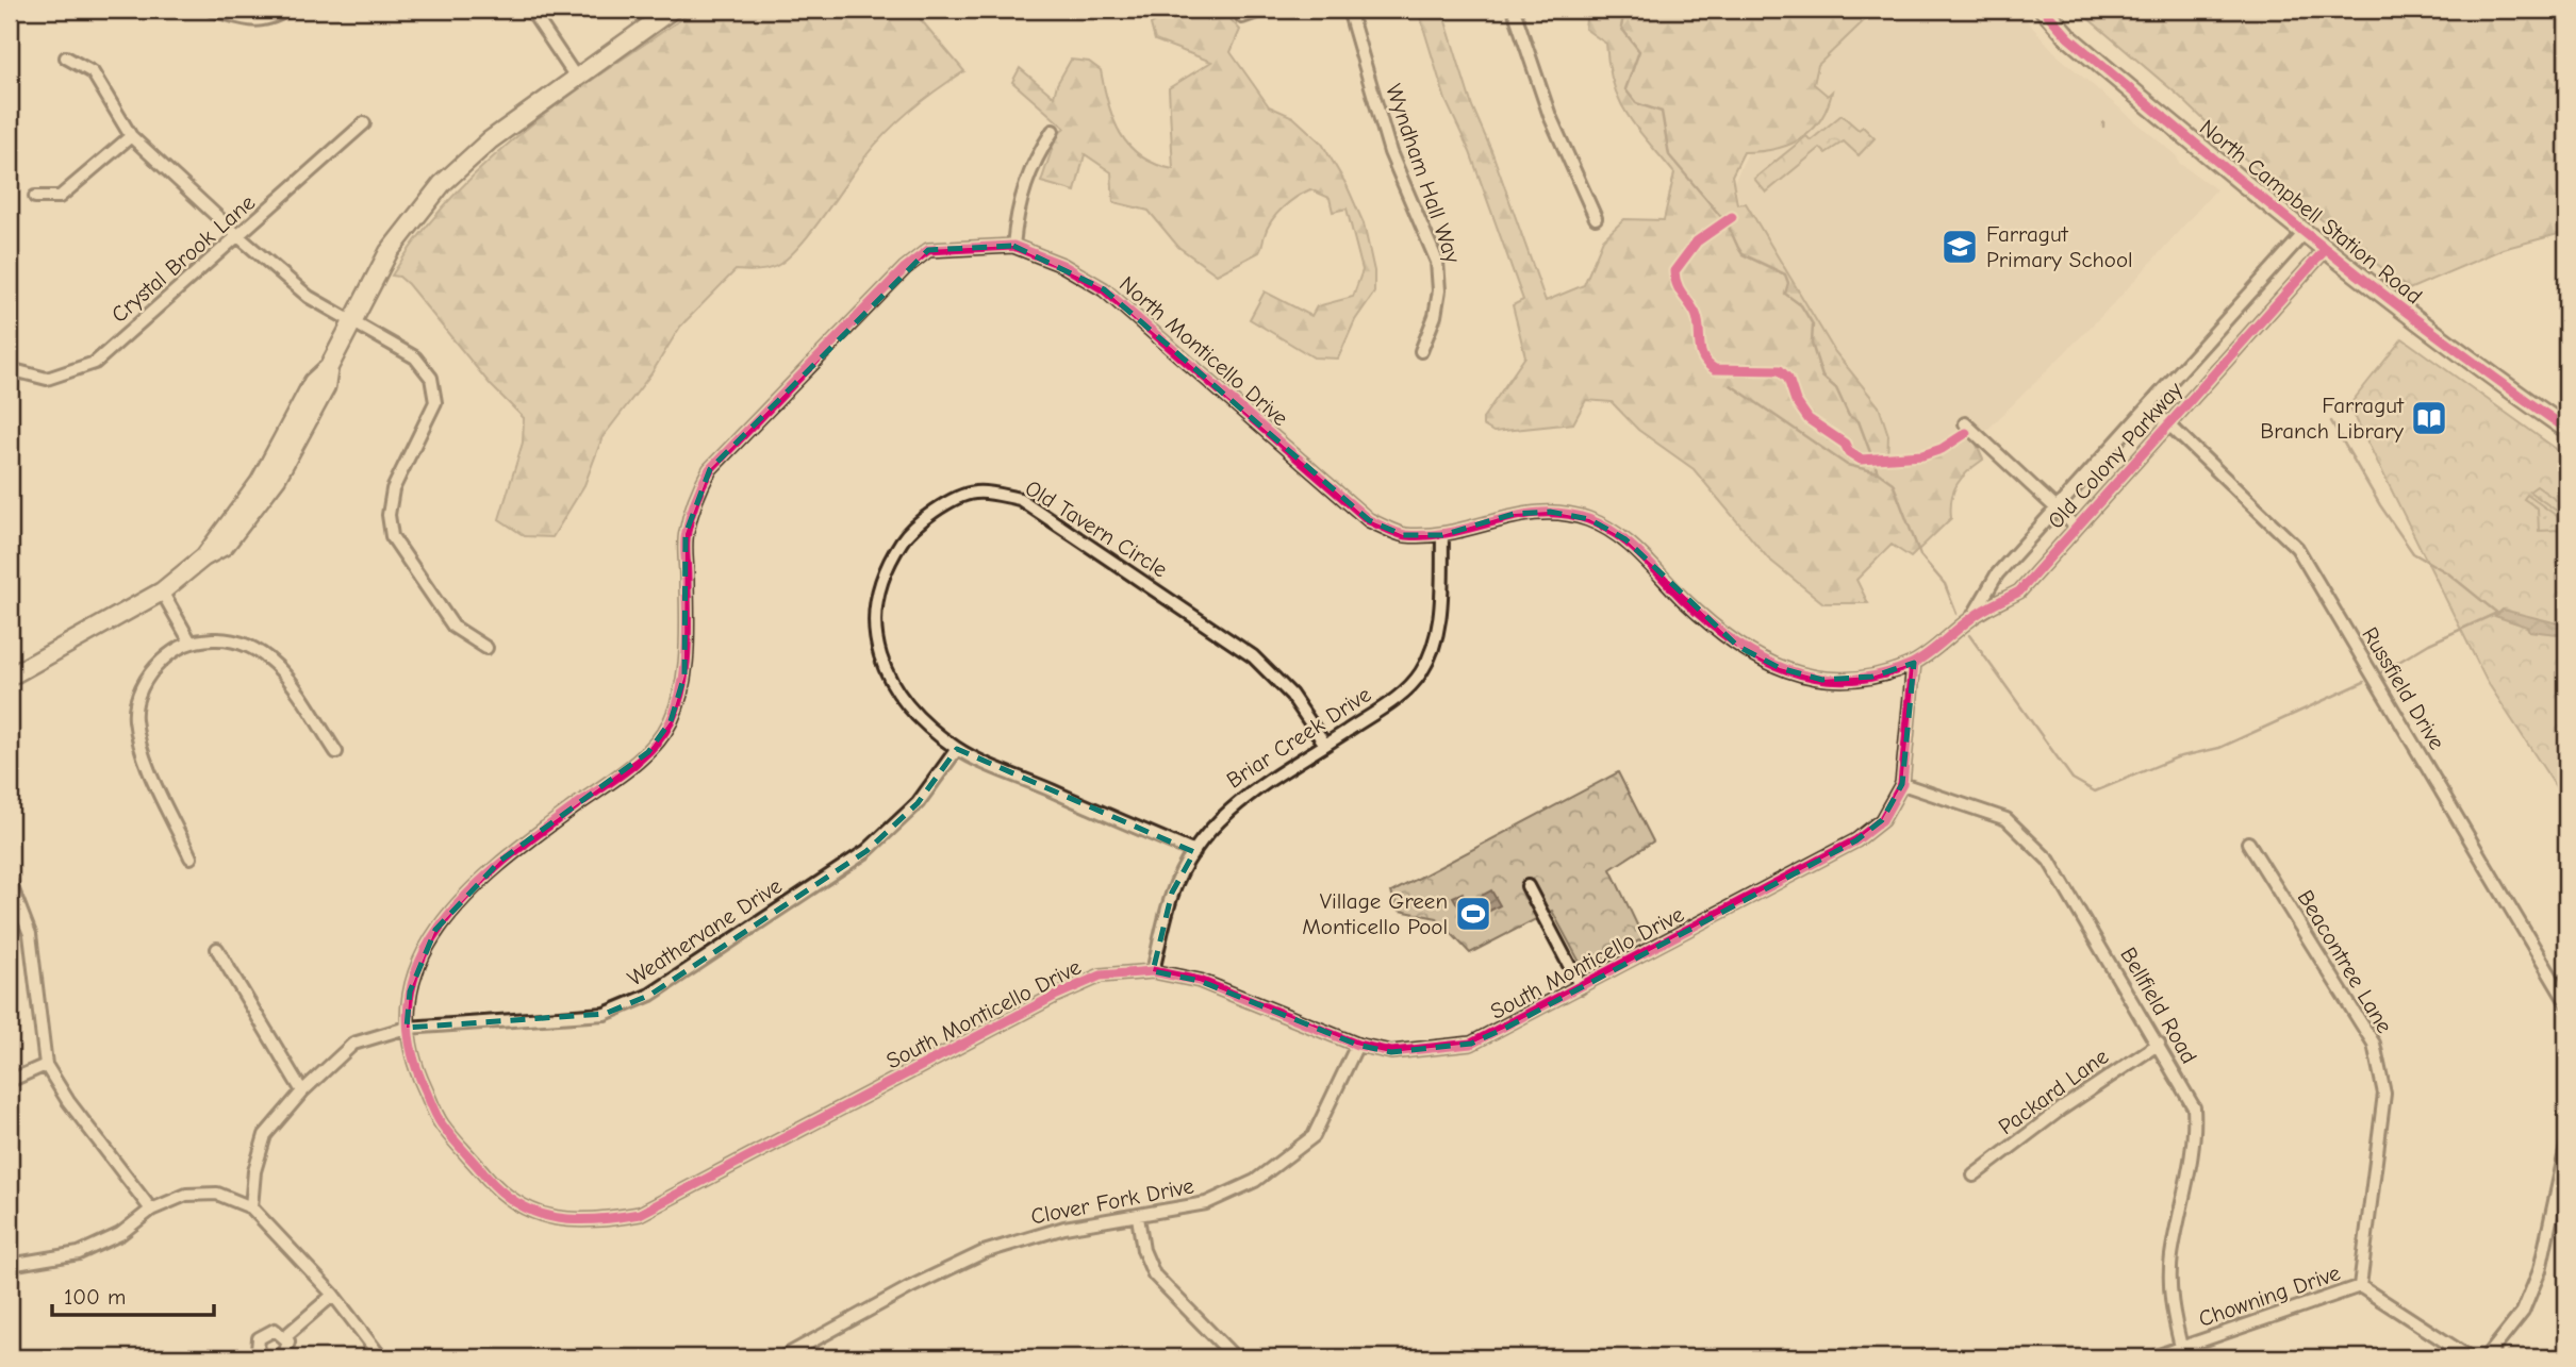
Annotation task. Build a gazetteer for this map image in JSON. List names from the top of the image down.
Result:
{
  "streets": {
    "street": [
      "Wyndham Hall Way",
      "North Campbell Station Road",
      "Crystal Brook Lane",
      "North Monticello Drive",
      "Old Colony Parkway",
      "Old Tavern Circle",
      "Russfield Drive",
      "Briar Creek Drive",
      "Weathervane Drive",
      "Beacontree Lane",
      "South Monticello Drive",
      "Bellfield Road",
      "Packard Lane",
      "Clover Fork Drive",
      "Chowning Drive"
    ]
  },
  "crossings": [
    ["North Campbell Station Road", "Old Colony Parkway"],
    ["North Monticello Drive", "Old Colony Parkway"],
    ["North Monticello Drive", "Briar Creek Drive"],
    ["North Monticello Drive", "Weathervane Drive"],
    ["North Monticello Drive", "South Monticello Drive"],
    ["Old Colony Parkway", "Russfield Drive"],
    ["Old Colony Parkway", "South Monticello Drive"],
    ["Old Tavern Circle", "Briar Creek Drive"],
    ["Old Tavern Circle", "Weathervane Drive"],
    ["Briar Creek Drive", "South Monticello Drive"],
    ["Weathervane Drive", "South Monticello Drive"],
    ["Beacontree Lane", "Chowning Drive"],
    ["South Monticello Drive", "Bellfield Road"],
    ["South Monticello Drive", "Clover Fork Drive"],
    ["Bellfield Road", "Packard Lane"],
    ["Bellfield Road", "Chowning Drive"]
  ],
  "places": {
    "school or university": ["Farragut Primary School"],
    "library": ["Farragut Branch Library"],
    "sports": ["Village Green Monticello Pool"]
  },
  "scale_bar": "100 m"
}
